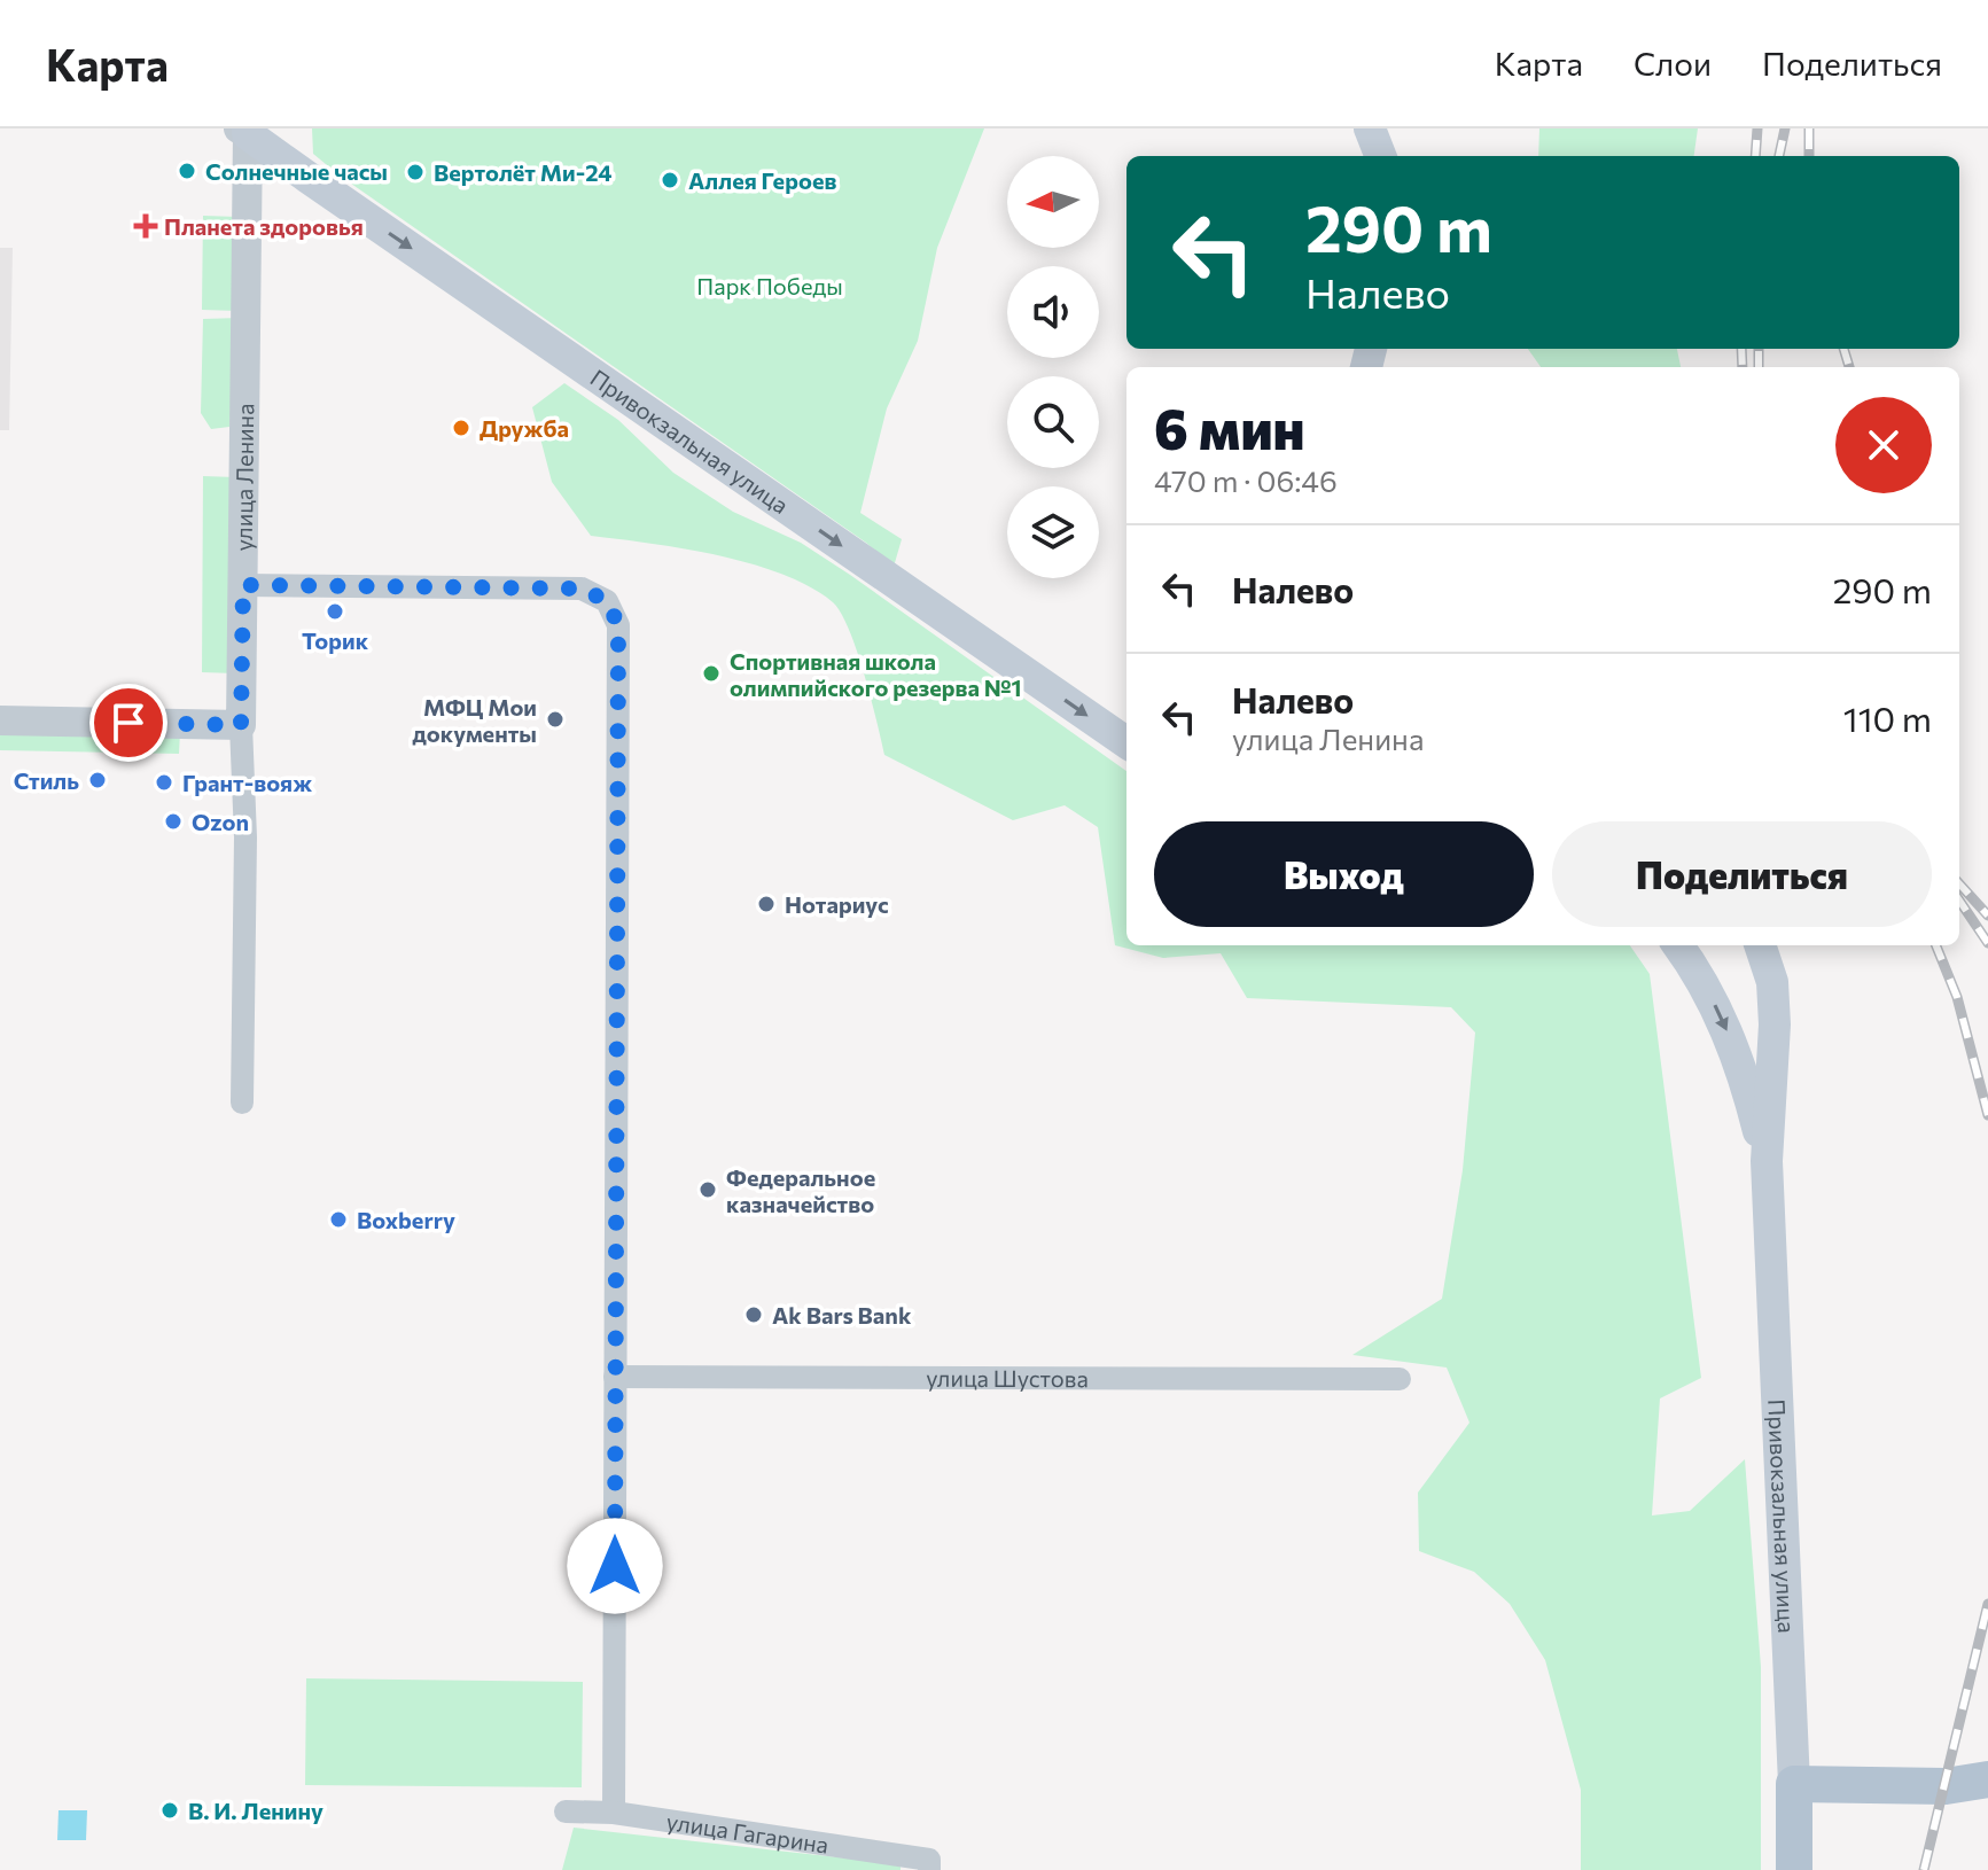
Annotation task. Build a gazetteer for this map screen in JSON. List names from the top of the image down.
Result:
{
  "streets": {
    "main road": ["Привокзальная улица"],
    "street": ["улица Ленина", "улица Шустова", "улица Гагарина"]
  },
  "crossings": [
    ["Привокзальная улица", "улица Ленина"]
  ],
  "one_way": ["Привокзальная улица"],
  "parks": ["Парк Победы"],
  "places": {
    "other": [
      "Солнечные часы",
      "Вертолёт Ми-24",
      "Аллея Героев",
      "Дружба",
      "Торик",
      "Спортивная школа олимпийского резерва №1",
      "МФЦ Мои документы",
      "Стиль",
      "Грант-вояж",
      "Ozon",
      "Нотариус",
      "Федеральное казначейство",
      "Boxberry",
      "Ak Bars Bank",
      "В. И. Ленину"
    ],
    "health": ["Планета здоровья"]
  },
  "north": "left",
  "page": {
    "header": "Карта",
    "nav": ["Карта", "Слои", "Поделиться"],
    "turn": ["290 m", "Налево"],
    "heading": ["6 мин", "470 m · 06:46"],
    "list": [
      {
        "name": "Налево",
        "value": "290 m"
      },
      {
        "name": "Налево",
        "note": "улица Ленина",
        "value": "110 m"
      }
    ],
    "buttons": ["Выход", "Поделиться"]
  }
}
